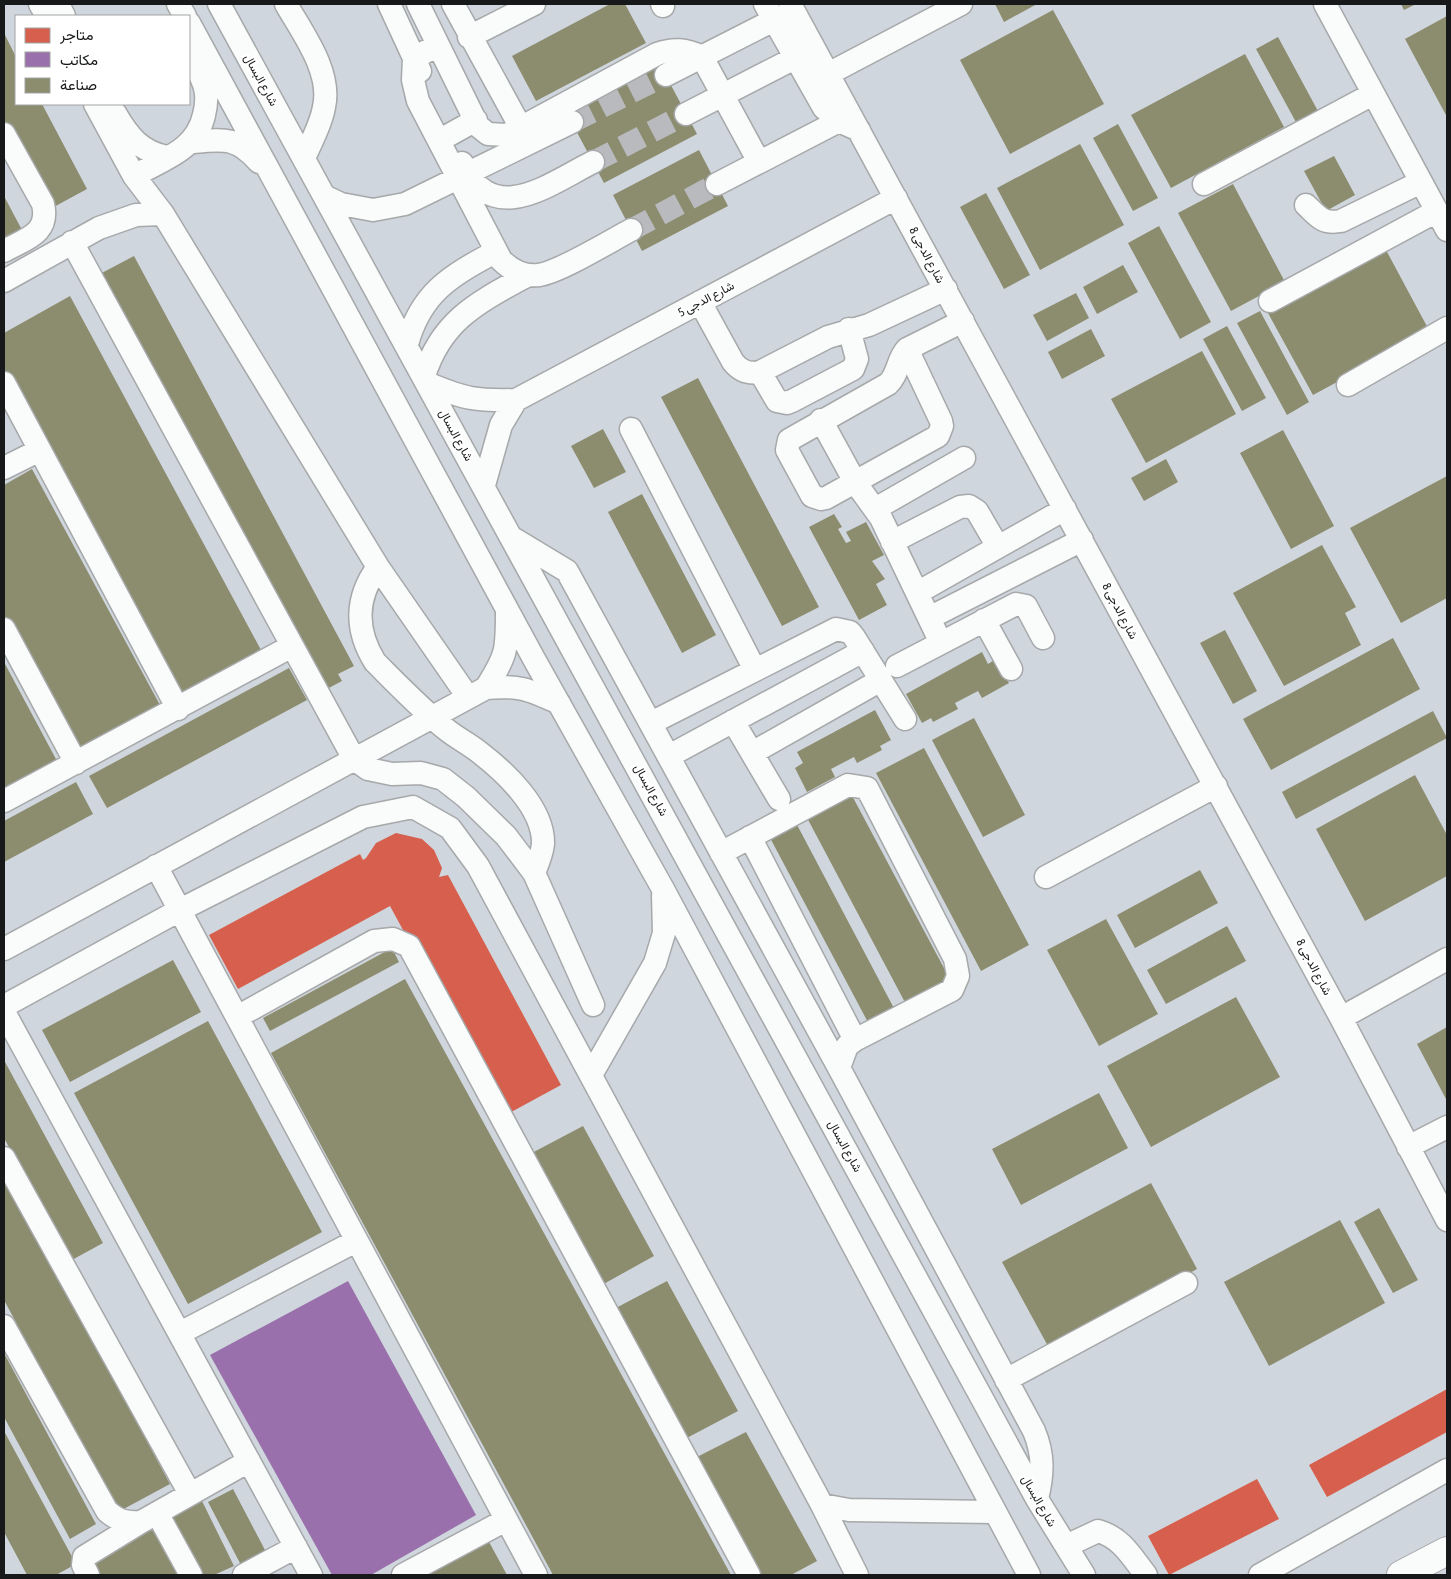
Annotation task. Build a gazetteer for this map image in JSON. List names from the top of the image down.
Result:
{
  "streets": {
    "street": ["شارع البسال", "شارع الدجى 8", "شارع الدجى 5"]
  },
  "crossings": [
    ["شارع البسال", "شارع الدجى 5"],
    ["شارع الدجى 8", "شارع الدجى 5"]
  ],
  "legend": ["متاجر", "مكاتب", "صناعة"]
}
